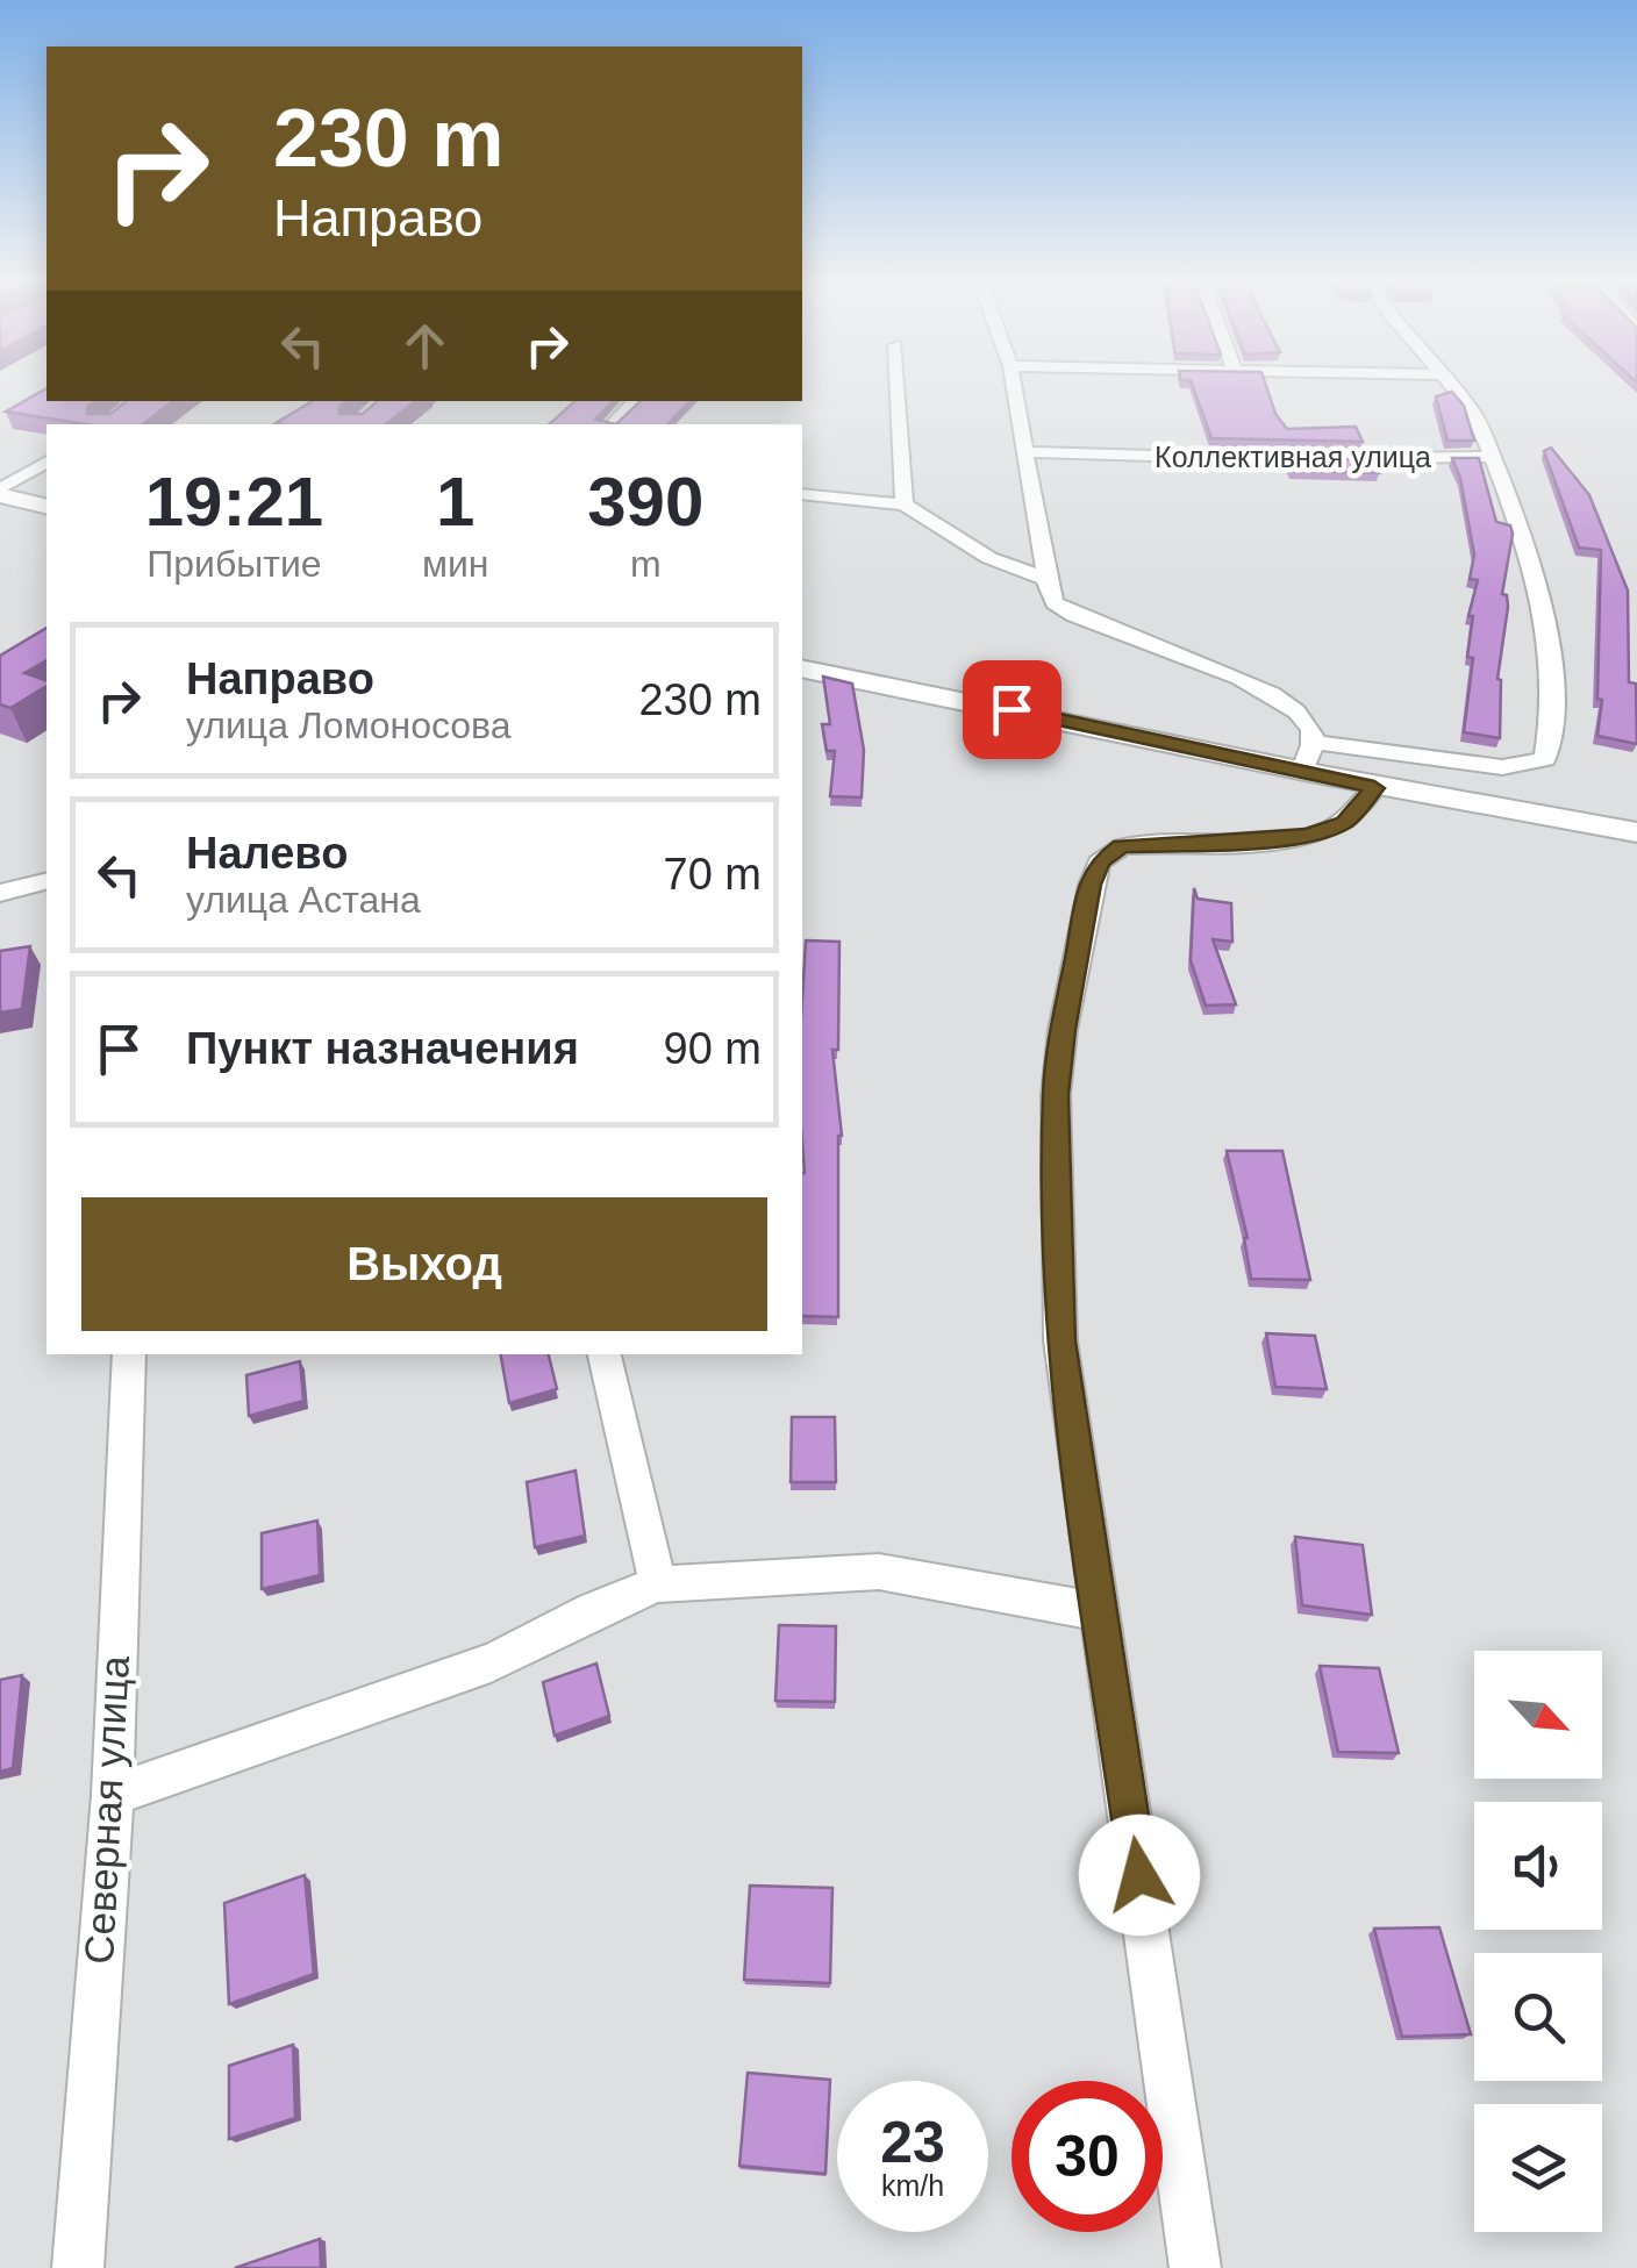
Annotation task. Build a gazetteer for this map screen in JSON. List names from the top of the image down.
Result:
{
  "streets": {
    "street": ["Коллективная улица", "Северная улица"]
  },
  "north": "bottom right",
  "page": {
    "turn": ["230 m", "Направо"],
    "eta": [
      "19:21",
      "Прибытие",
      "1",
      "мин",
      "390",
      "m"
    ],
    "list": [
      {
        "name": "Направо",
        "note": "улица Ломоносова",
        "value": "230 m"
      },
      {
        "name": "Налево",
        "note": "улица Астана",
        "value": "70 m"
      },
      {
        "name": "Пункт назначения",
        "value": "90 m"
      }
    ],
    "buttons": "Выход",
    "speed": "23 km/h",
    "limit": "30"
  }
}
